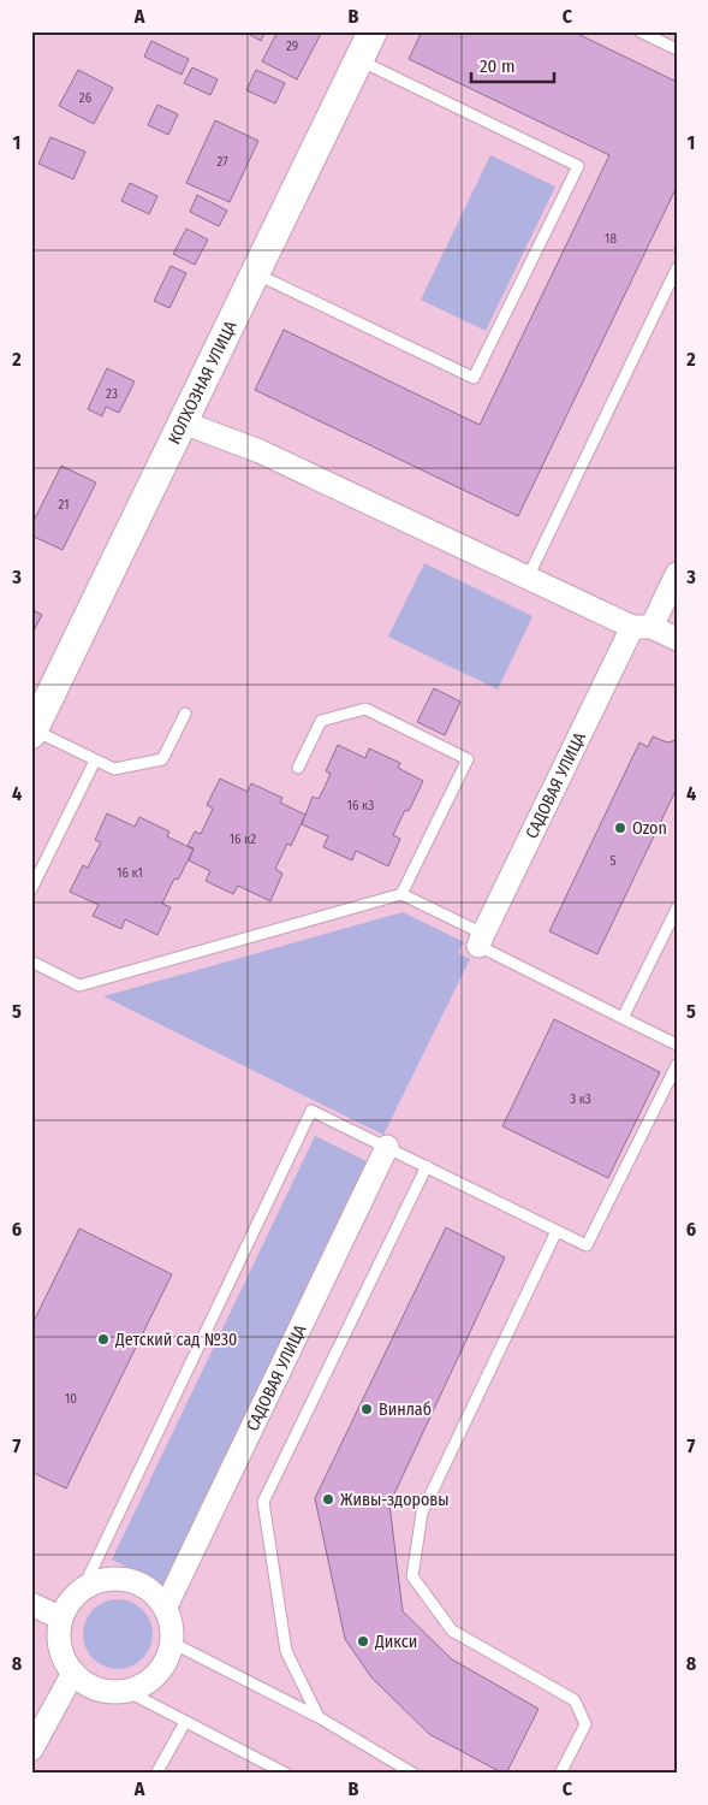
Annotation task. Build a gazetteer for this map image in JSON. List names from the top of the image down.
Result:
{
  "streets": {
    "street": ["КОЛХОЗНАЯ УЛИЦА", "САДОВАЯ УЛИЦА"]
  },
  "places": [
    "Ozon",
    "Детский сад №30",
    "Винлаб",
    "Живы-здоровы",
    "Дикси"
  ],
  "house_numbers": [
    "29",
    "26",
    "27",
    "18",
    "23",
    "21",
    "16 к3",
    "16 к2",
    "5",
    "16 к1",
    "3 к3",
    "10"
  ],
  "scale_bar": "20 m",
  "grid": {
    "columns": ["A", "B", "C"],
    "rows": [
      "1",
      "2",
      "3",
      "4",
      "5",
      "6",
      "7",
      "8"
    ]
  }
}
